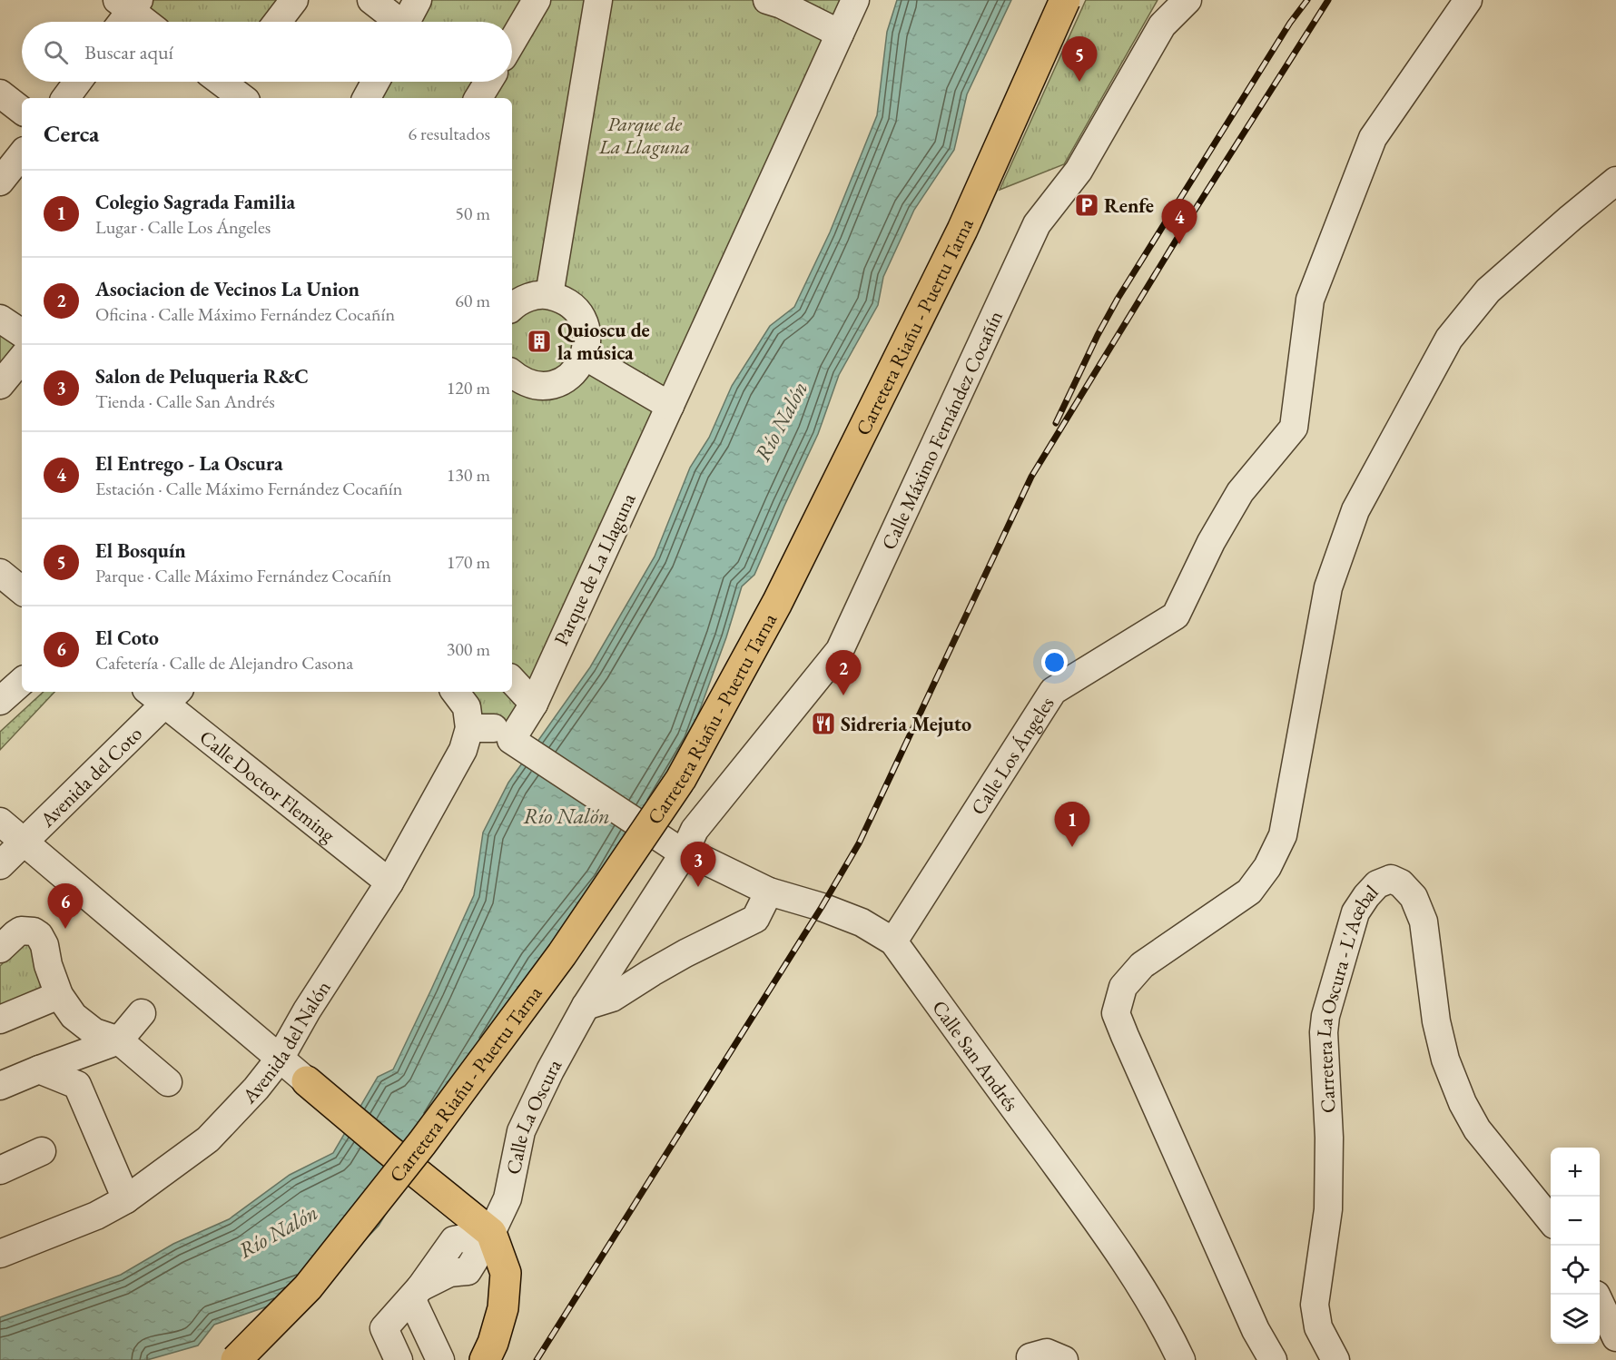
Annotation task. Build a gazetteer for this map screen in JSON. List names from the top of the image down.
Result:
{
  "streets": {
    "main road": ["Carretera Riañu - Puertu Tarna"],
    "street": [
      "Calle Máximo Fernández Cocañín",
      "Parque de La Llaguna",
      "Calle Los Ángeles",
      "Avenida del Coto",
      "Calle Doctor Fleming",
      "Carretera La Oscura - L'Acebal",
      "Avenida del Nalón",
      "Calle San Andrés",
      "Calle La Oscura"
    ]
  },
  "crossings": [
    ["Calle Máximo Fernández Cocañín", "Calle San Andrés"],
    ["Calle Máximo Fernández Cocañín", "Calle La Oscura"],
    ["Parque de La Llaguna", "Avenida del Nalón"],
    ["Parque de La Llaguna", "Calle San Andrés"],
    ["Calle Los Ángeles", "Calle San Andrés"],
    ["Avenida del Coto", "Calle Doctor Fleming"],
    ["Calle Doctor Fleming", "Avenida del Nalón"],
    ["Avenida del Nalón", "Calle San Andrés"],
    ["Calle San Andrés", "Calle La Oscura"]
  ],
  "water": ["Río Nalón"],
  "parks": ["Parque de La Llaguna"],
  "places": {
    "parking": ["Renfe"],
    "building": ["Quioscu de la música"],
    "restaurant": ["Sidreria Mejuto"]
  },
  "page": {
    "search": "Buscar aquí",
    "pins": [
      "5",
      "4",
      "2",
      "1",
      "3",
      "6"
    ],
    "heading": ["Cerca", "6 resultados"],
    "list": [
      {
        "mark": "1",
        "name": "Colegio Sagrada Familia",
        "note": "Lugar · Calle Los Ángeles",
        "value": "50 m"
      },
      {
        "mark": "2",
        "name": "Asociacion de Vecinos La Union",
        "note": "Oficina · Calle Máximo Fernández Cocañín",
        "value": "60 m"
      },
      {
        "mark": "3",
        "name": "Salon de Peluqueria R&C",
        "note": "Tienda · Calle San Andrés",
        "value": "120 m"
      },
      {
        "mark": "4",
        "name": "El Entrego - La Oscura",
        "note": "Estación · Calle Máximo Fernández Cocañín",
        "value": "130 m"
      },
      {
        "mark": "5",
        "name": "El Bosquín",
        "note": "Parque · Calle Máximo Fernández Cocañín",
        "value": "170 m"
      },
      {
        "mark": "6",
        "name": "El Coto",
        "note": "Cafetería · Calle de Alejandro Casona",
        "value": "300 m"
      }
    ],
    "map_buttons": ["+", "−"]
  }
}
